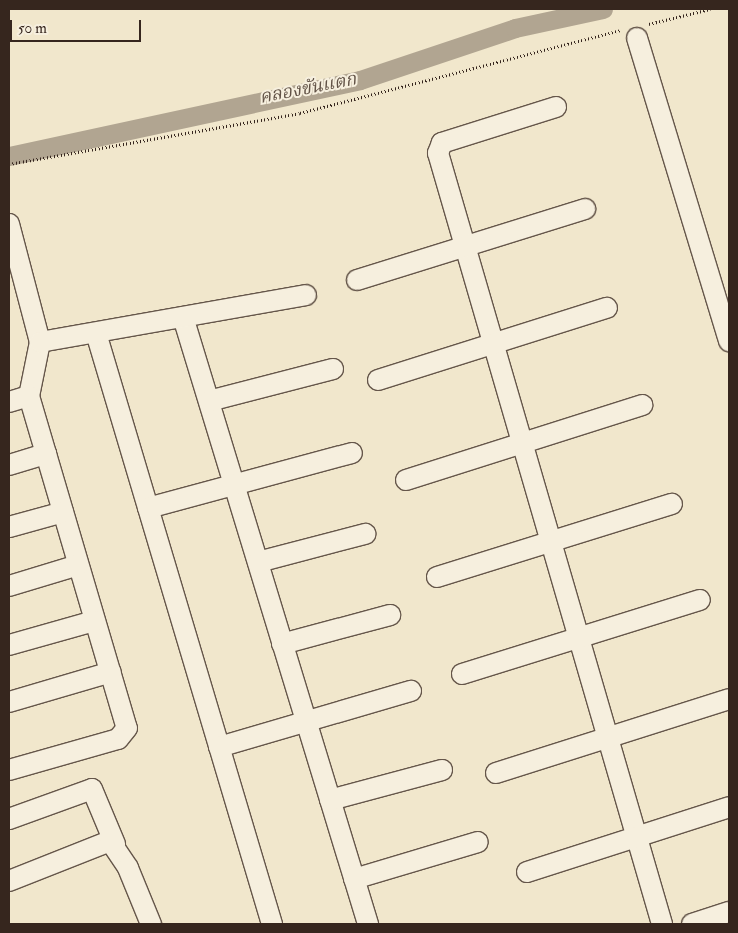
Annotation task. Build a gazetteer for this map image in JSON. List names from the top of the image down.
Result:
{
  "water": ["คลองขันแตก"],
  "scale_bar": "50 m"
}
